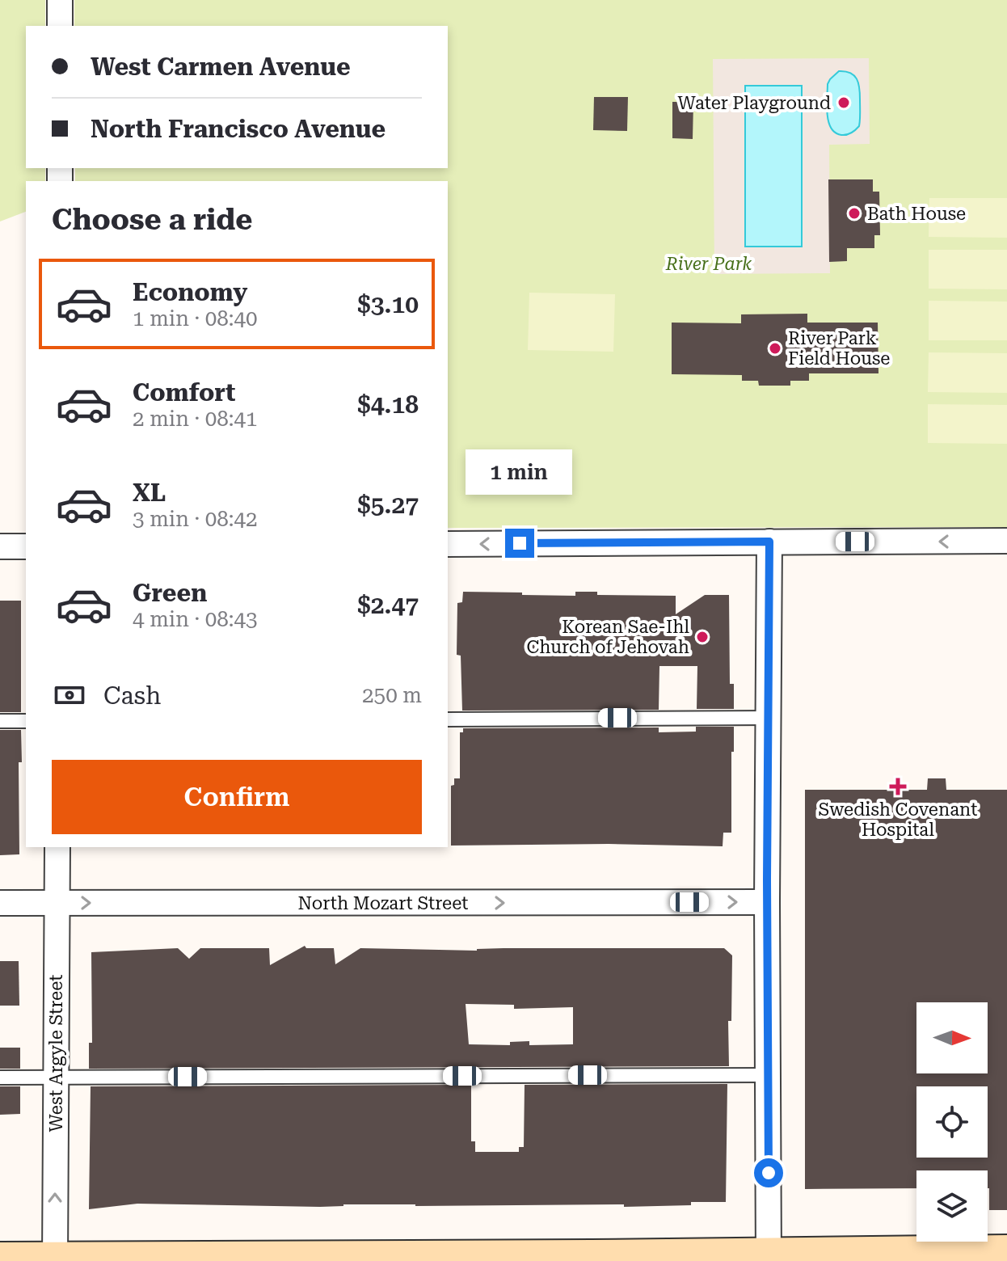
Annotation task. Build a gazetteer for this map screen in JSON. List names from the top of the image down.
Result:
{
  "streets": {
    "street": ["North Mozart Street", "West Argyle Street"]
  },
  "crossings": [
    ["North Mozart Street", "West Argyle Street"]
  ],
  "one_way": ["North Mozart Street", "West Argyle Street"],
  "parks": ["River Park"],
  "places": {
    "other": [
      "Water Playground",
      "Bath House",
      "River Park Field House",
      "Korean Sae-Ihl Church of Jehovah"
    ],
    "health": ["Swedish Covenant Hospital"]
  },
  "north": "right",
  "page": {
    "banner": ["West Carmen Avenue", "North Francisco Avenue"],
    "heading": "Choose a ride",
    "list": [
      {
        "name": "Economy",
        "note": "1 min · 08:40",
        "value": "$3.10"
      },
      {
        "name": "Comfort",
        "note": "2 min · 08:41",
        "value": "$4.18"
      },
      {
        "name": "XL",
        "note": "3 min · 08:42",
        "value": "$5.27"
      },
      {
        "name": "Green",
        "note": "4 min · 08:43",
        "value": "$2.47"
      }
    ],
    "bubble": "1 min",
    "pay": ["Cash", "250 m"],
    "buttons": "Confirm"
  }
}
